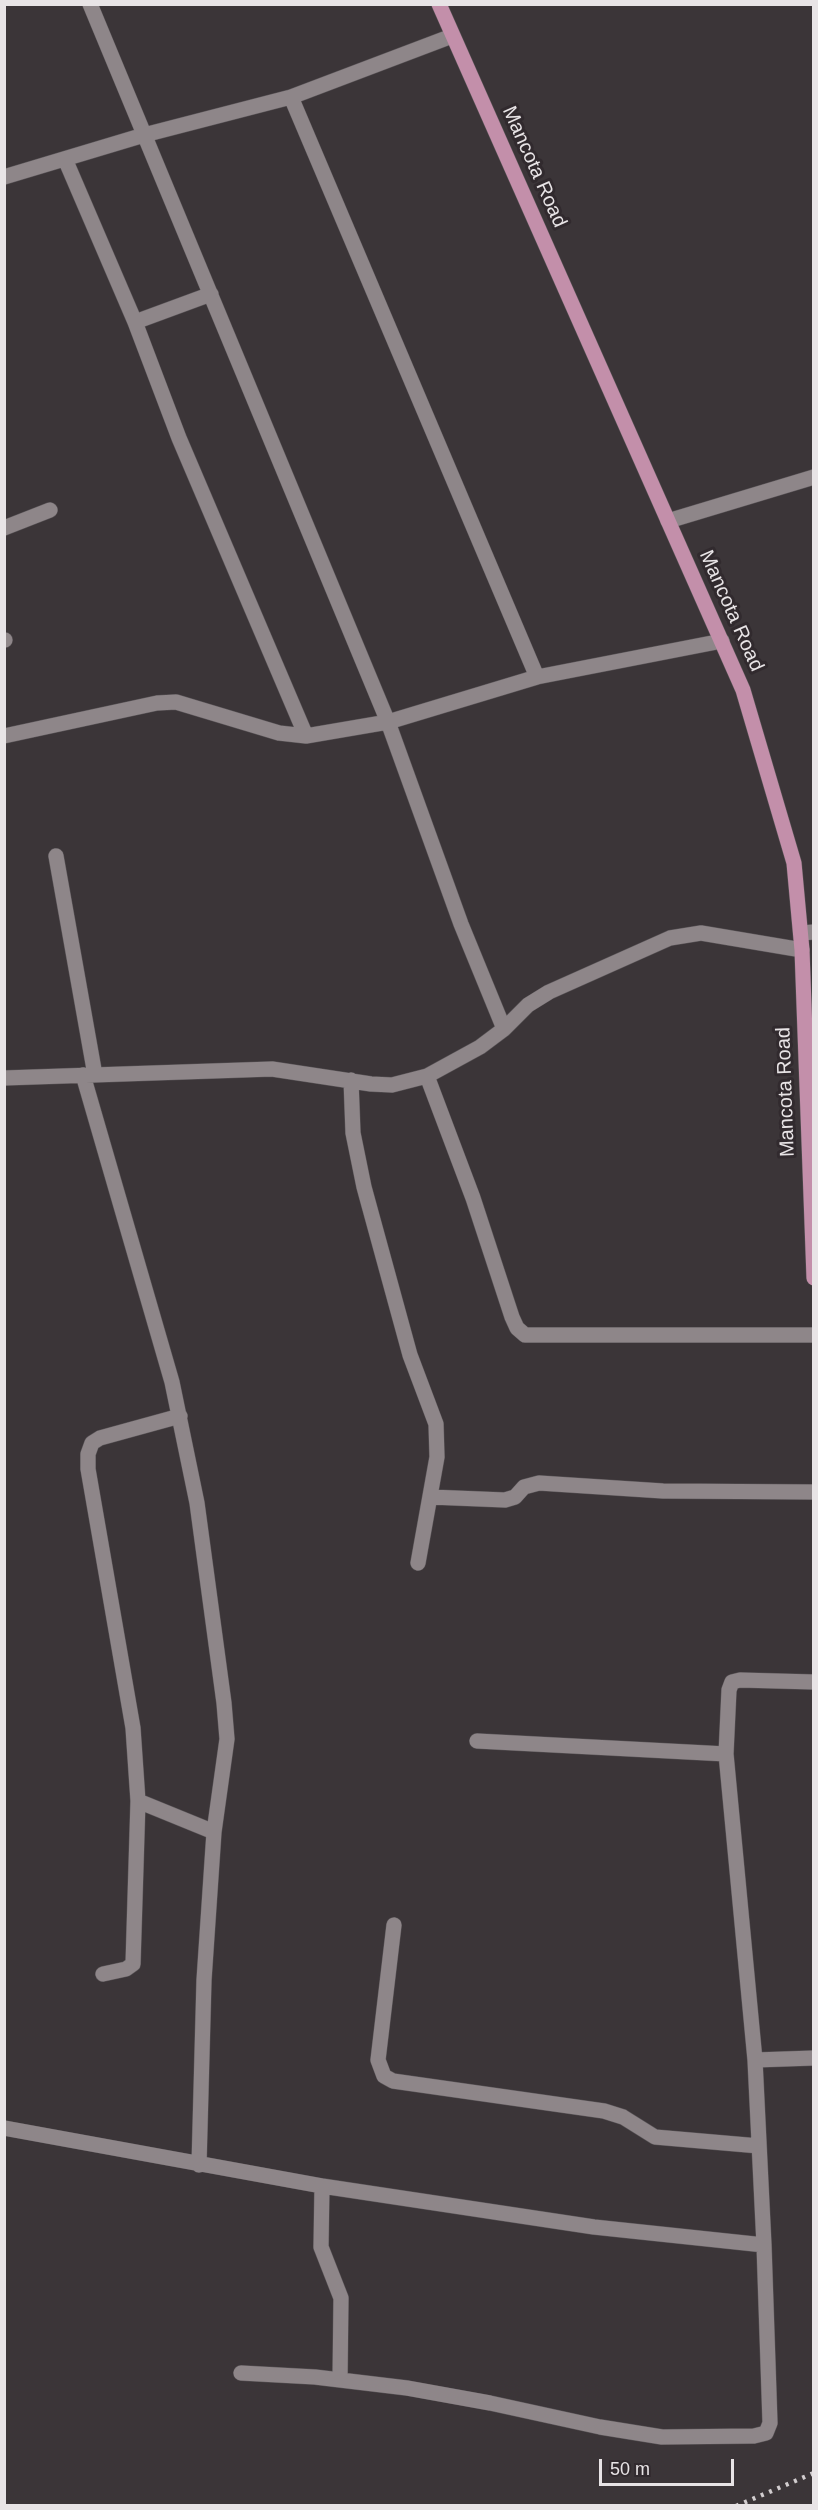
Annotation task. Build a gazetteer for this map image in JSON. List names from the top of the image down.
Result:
{
  "streets": {
    "main road": ["Mancota Road"]
  },
  "scale_bar": "50 m"
}
